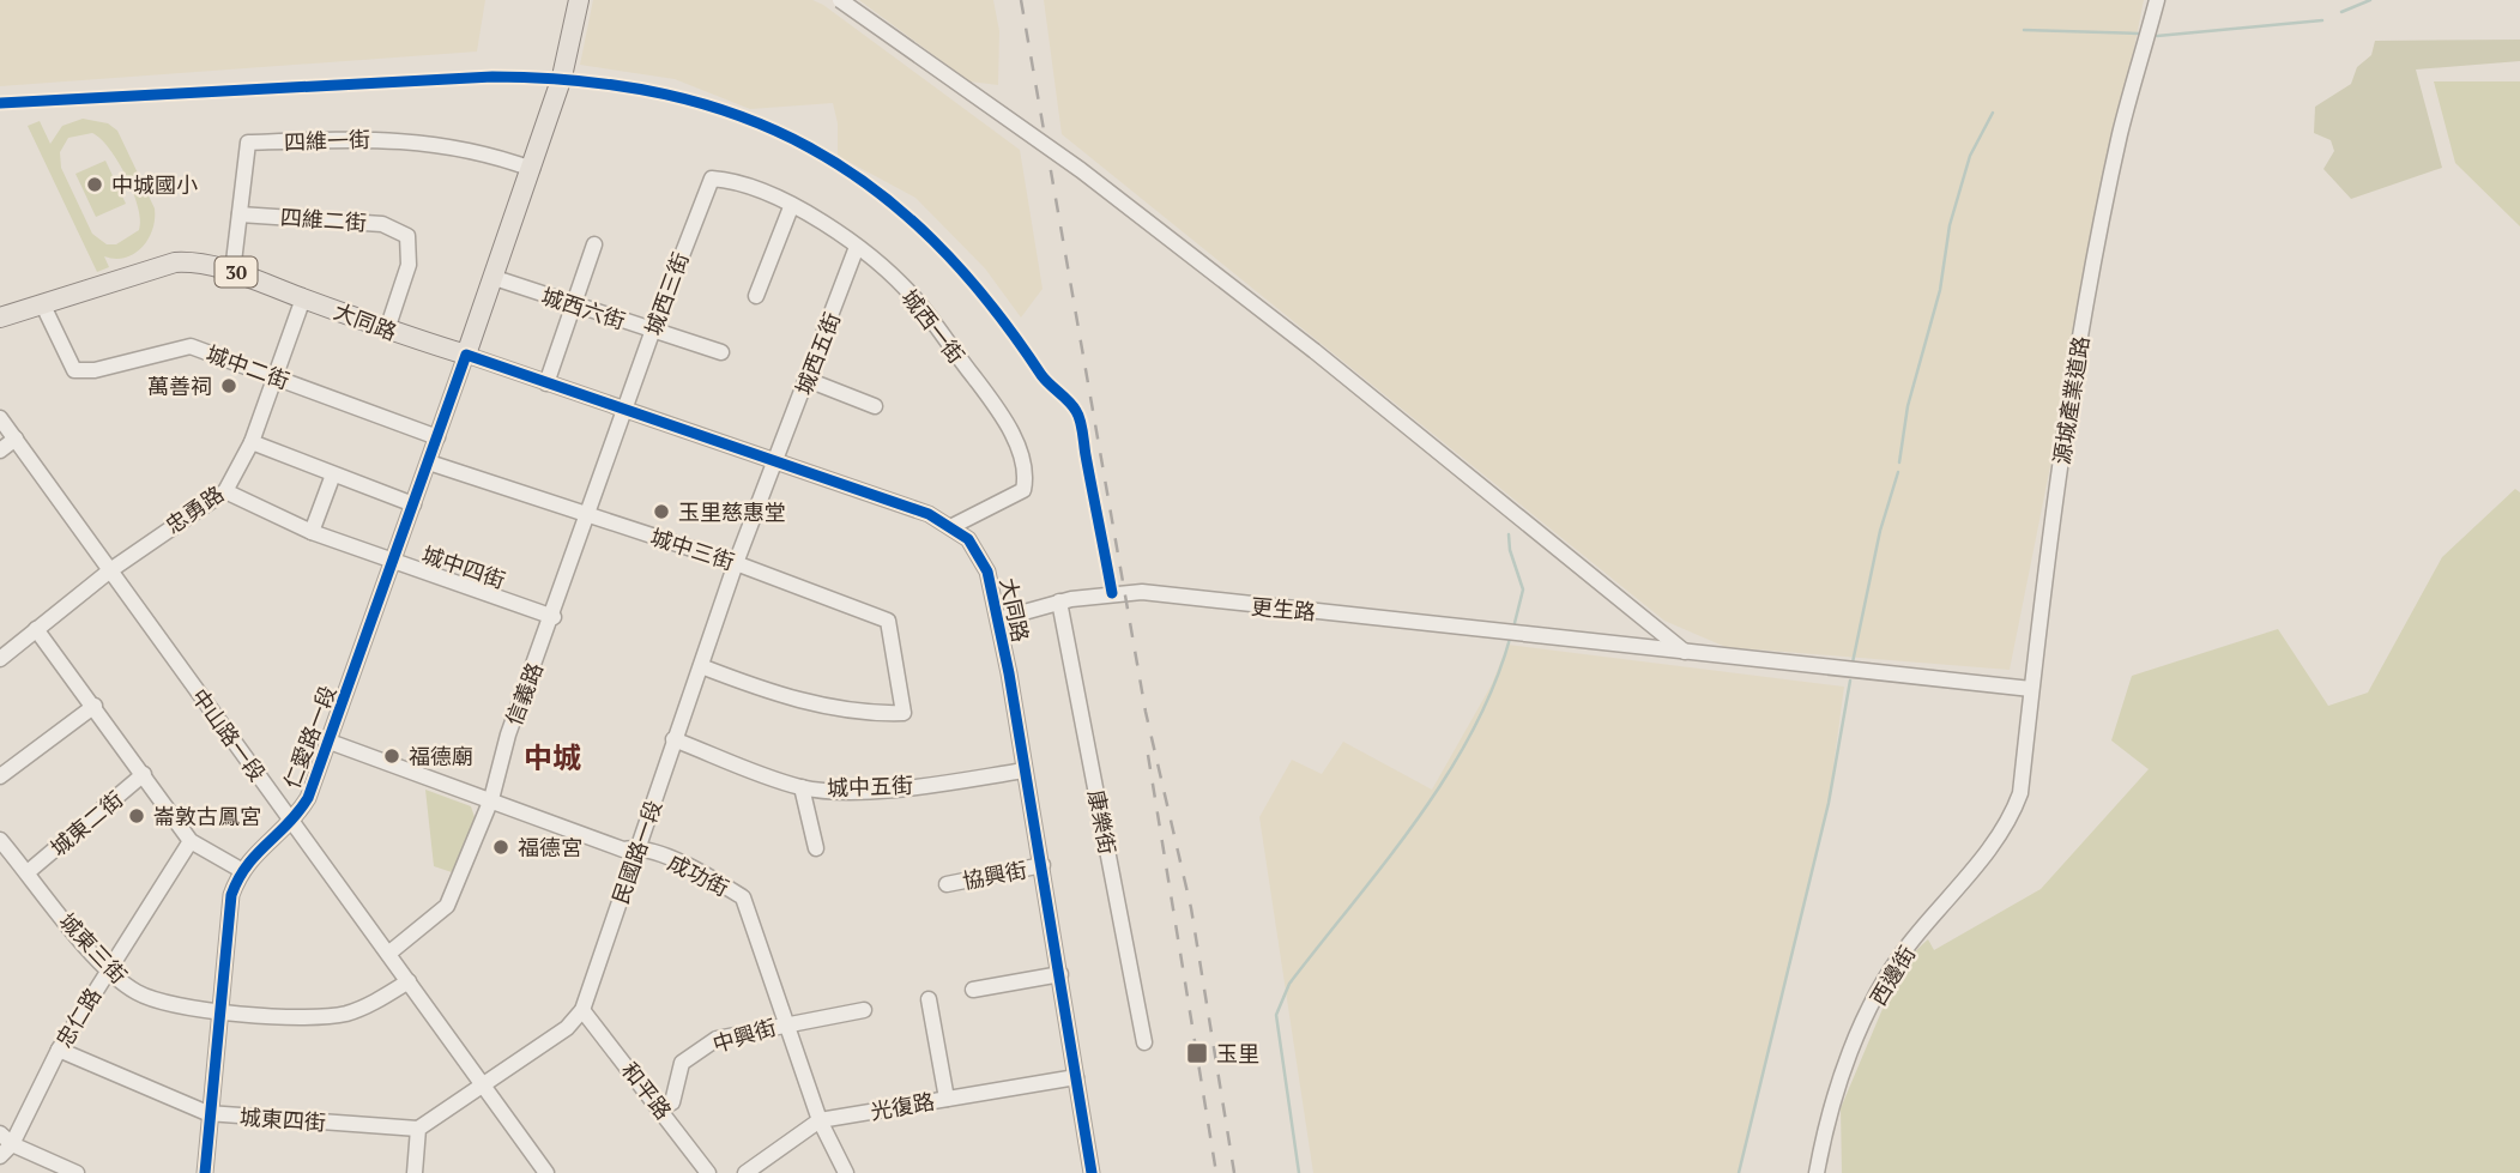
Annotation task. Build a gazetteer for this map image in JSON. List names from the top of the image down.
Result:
{
  "streets": {
    "main road": ["30", "大同路", "仁愛路一段"],
    "street": [
      "四維一街",
      "四維二街",
      "城西三街",
      "城西六街",
      "城西一街",
      "城西五街",
      "城中二街",
      "源城產業道路",
      "忠勇路",
      "城中三街",
      "城中四街",
      "更生路",
      "信義路",
      "中山路一段",
      "城中五街",
      "康樂街",
      "城東二街",
      "民國路一段",
      "成功街",
      "協興街",
      "城東三街",
      "西邊街",
      "忠仁路",
      "中興街",
      "和平路",
      "光復路",
      "城東四街"
    ]
  },
  "crossings": [
    ["四維一街", "四維二街"],
    ["四維一街", "大同路"],
    ["四維一街", "仁愛路一段"],
    ["四維二街", "大同路"],
    ["城西三街", "城西六街"],
    ["城西三街", "大同路"],
    ["城西三街", "城西一街"],
    ["城西三街", "信義路"],
    ["城西六街", "仁愛路一段"],
    ["大同路", "城西一街"],
    ["大同路", "城西五街"],
    ["大同路", "城中二街"],
    ["大同路", "忠勇路"],
    ["大同路", "更生路"],
    ["大同路", "信義路"],
    ["大同路", "仁愛路一段"],
    ["大同路", "城中五街"],
    ["大同路", "民國路一段"],
    ["大同路", "協興街"],
    ["大同路", "光復路"],
    ["城西一街", "城西五街"],
    ["城西五街", "民國路一段"],
    ["城中二街", "忠勇路"],
    ["城中二街", "仁愛路一段"],
    ["源城產業道路", "更生路"],
    ["源城產業道路", "西邊街"],
    ["忠勇路", "城中四街"],
    ["忠勇路", "中山路一段"],
    ["城中三街", "信義路"],
    ["城中三街", "仁愛路一段"],
    ["城中三街", "民國路一段"],
    ["城中四街", "信義路"],
    ["城中四街", "仁愛路一段"],
    ["更生路", "康樂街"],
    ["信義路", "中山路一段"],
    ["信義路", "成功街"],
    ["中山路一段", "仁愛路一段"],
    ["中山路一段", "民國路一段"],
    ["中山路一段", "城東三街"],
    ["仁愛路一段", "成功街"],
    ["仁愛路一段", "城東三街"],
    ["仁愛路一段", "城東四街"],
    ["城中五街", "民國路一段"],
    ["城東二街", "城東三街"],
    ["民國路一段", "成功街"],
    ["民國路一段", "和平路"],
    ["民國路一段", "城東四街"],
    ["成功街", "中興街"],
    ["成功街", "光復路"],
    ["城東三街", "忠仁路"],
    ["忠仁路", "城東四街"],
    ["中興街", "和平路"]
  ],
  "districts": ["中城"],
  "places": {
    "other": [
      "中城國小",
      "萬善祠",
      "玉里慈惠堂",
      "福德廟",
      "崙敦古鳳宮",
      "福德宮"
    ],
    "transit": ["玉里"]
  }
}
